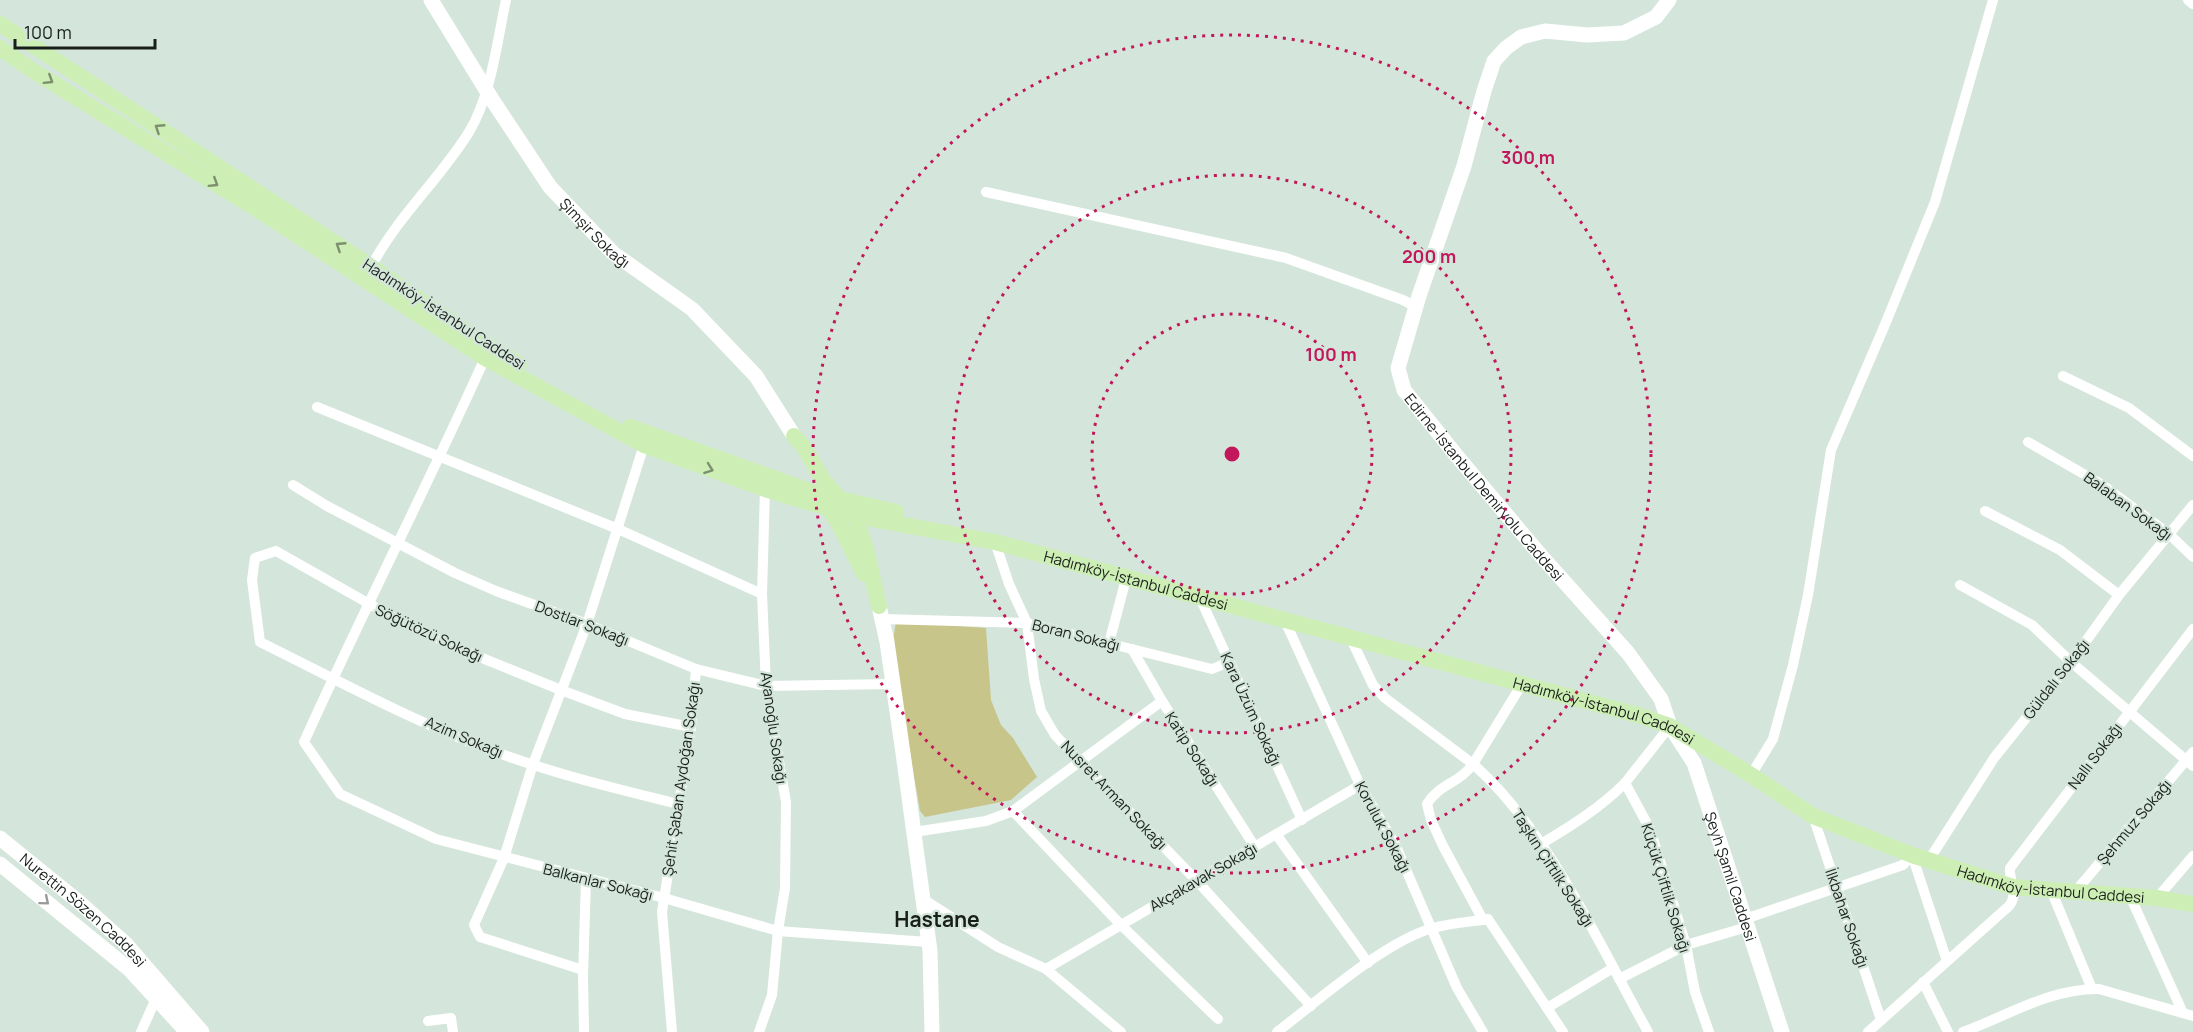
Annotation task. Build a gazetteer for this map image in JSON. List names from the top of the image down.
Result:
{
  "streets": {
    "main road": ["Hadımköy-İstanbul Caddesi"],
    "street": [
      "Şimşir Sokağı",
      "Edirne-İstanbul Demiryolu Caddesi",
      "Balaban Sokağı",
      "Dostlar Sokağı",
      "Söğütözü Sokağı",
      "Boran Sokağı",
      "Güldalı Sokağı",
      "Kara Üzüm Sokağı",
      "Ayanoğlu Sokağı",
      "Azim Sokağı",
      "Katip Sokağı",
      "Nallı Sokağı",
      "Şehit Şaban Aydoğan Sokağı",
      "Nusret Arman Sokağı",
      "Şehmuz Sokağı",
      "Koruluk Sokağı",
      "Taşkın Çiftlik Sokağı",
      "Şeyh Şamil Caddesi",
      "Akçakavak Sokağı",
      "Balkanlar Sokağı",
      "Küçük Çiftlik Sokağı",
      "Nurettin Sözen Caddesi",
      "İlkbahar Sokağı"
    ]
  },
  "crossings": [
    ["Hadımköy-İstanbul Caddesi", "Edirne-İstanbul Demiryolu Caddesi"],
    ["Hadımköy-İstanbul Caddesi", "Güldalı Sokağı"],
    ["Hadımköy-İstanbul Caddesi", "Kara Üzüm Sokağı"],
    ["Hadımköy-İstanbul Caddesi", "Ayanoğlu Sokağı"],
    ["Hadımköy-İstanbul Caddesi", "Nallı Sokağı"],
    ["Hadımköy-İstanbul Caddesi", "Nusret Arman Sokağı"],
    ["Hadımköy-İstanbul Caddesi", "Şehmuz Sokağı"],
    ["Hadımköy-İstanbul Caddesi", "Koruluk Sokağı"],
    ["Hadımköy-İstanbul Caddesi", "Taşkın Çiftlik Sokağı"],
    ["Hadımköy-İstanbul Caddesi", "Şeyh Şamil Caddesi"],
    ["Hadımköy-İstanbul Caddesi", "İlkbahar Sokağı"],
    ["Edirne-İstanbul Demiryolu Caddesi", "Şeyh Şamil Caddesi"],
    ["Balaban Sokağı", "Güldalı Sokağı"],
    ["Dostlar Sokağı", "Ayanoğlu Sokağı"],
    ["Dostlar Sokağı", "Şehit Şaban Aydoğan Sokağı"],
    ["Söğütözü Sokağı", "Azim Sokağı"],
    ["Söğütözü Sokağı", "Şehit Şaban Aydoğan Sokağı"],
    ["Boran Sokağı", "Kara Üzüm Sokağı"],
    ["Boran Sokağı", "Katip Sokağı"],
    ["Boran Sokağı", "Nusret Arman Sokağı"],
    ["Kara Üzüm Sokağı", "Akçakavak Sokağı"],
    ["Ayanoğlu Sokağı", "Balkanlar Sokağı"],
    ["Azim Sokağı", "Şehit Şaban Aydoğan Sokağı"],
    ["Azim Sokağı", "Balkanlar Sokağı"],
    ["Katip Sokağı", "Akçakavak Sokağı"],
    ["Nallı Sokağı", "İlkbahar Sokağı"],
    ["Şehit Şaban Aydoğan Sokağı", "Balkanlar Sokağı"],
    ["Nusret Arman Sokağı", "Akçakavak Sokağı"],
    ["Koruluk Sokağı", "Akçakavak Sokağı"]
  ],
  "districts": ["Hastane"],
  "scale_bar": "100 m",
  "rings": ["300 m", "200 m", "100 m"]
}
